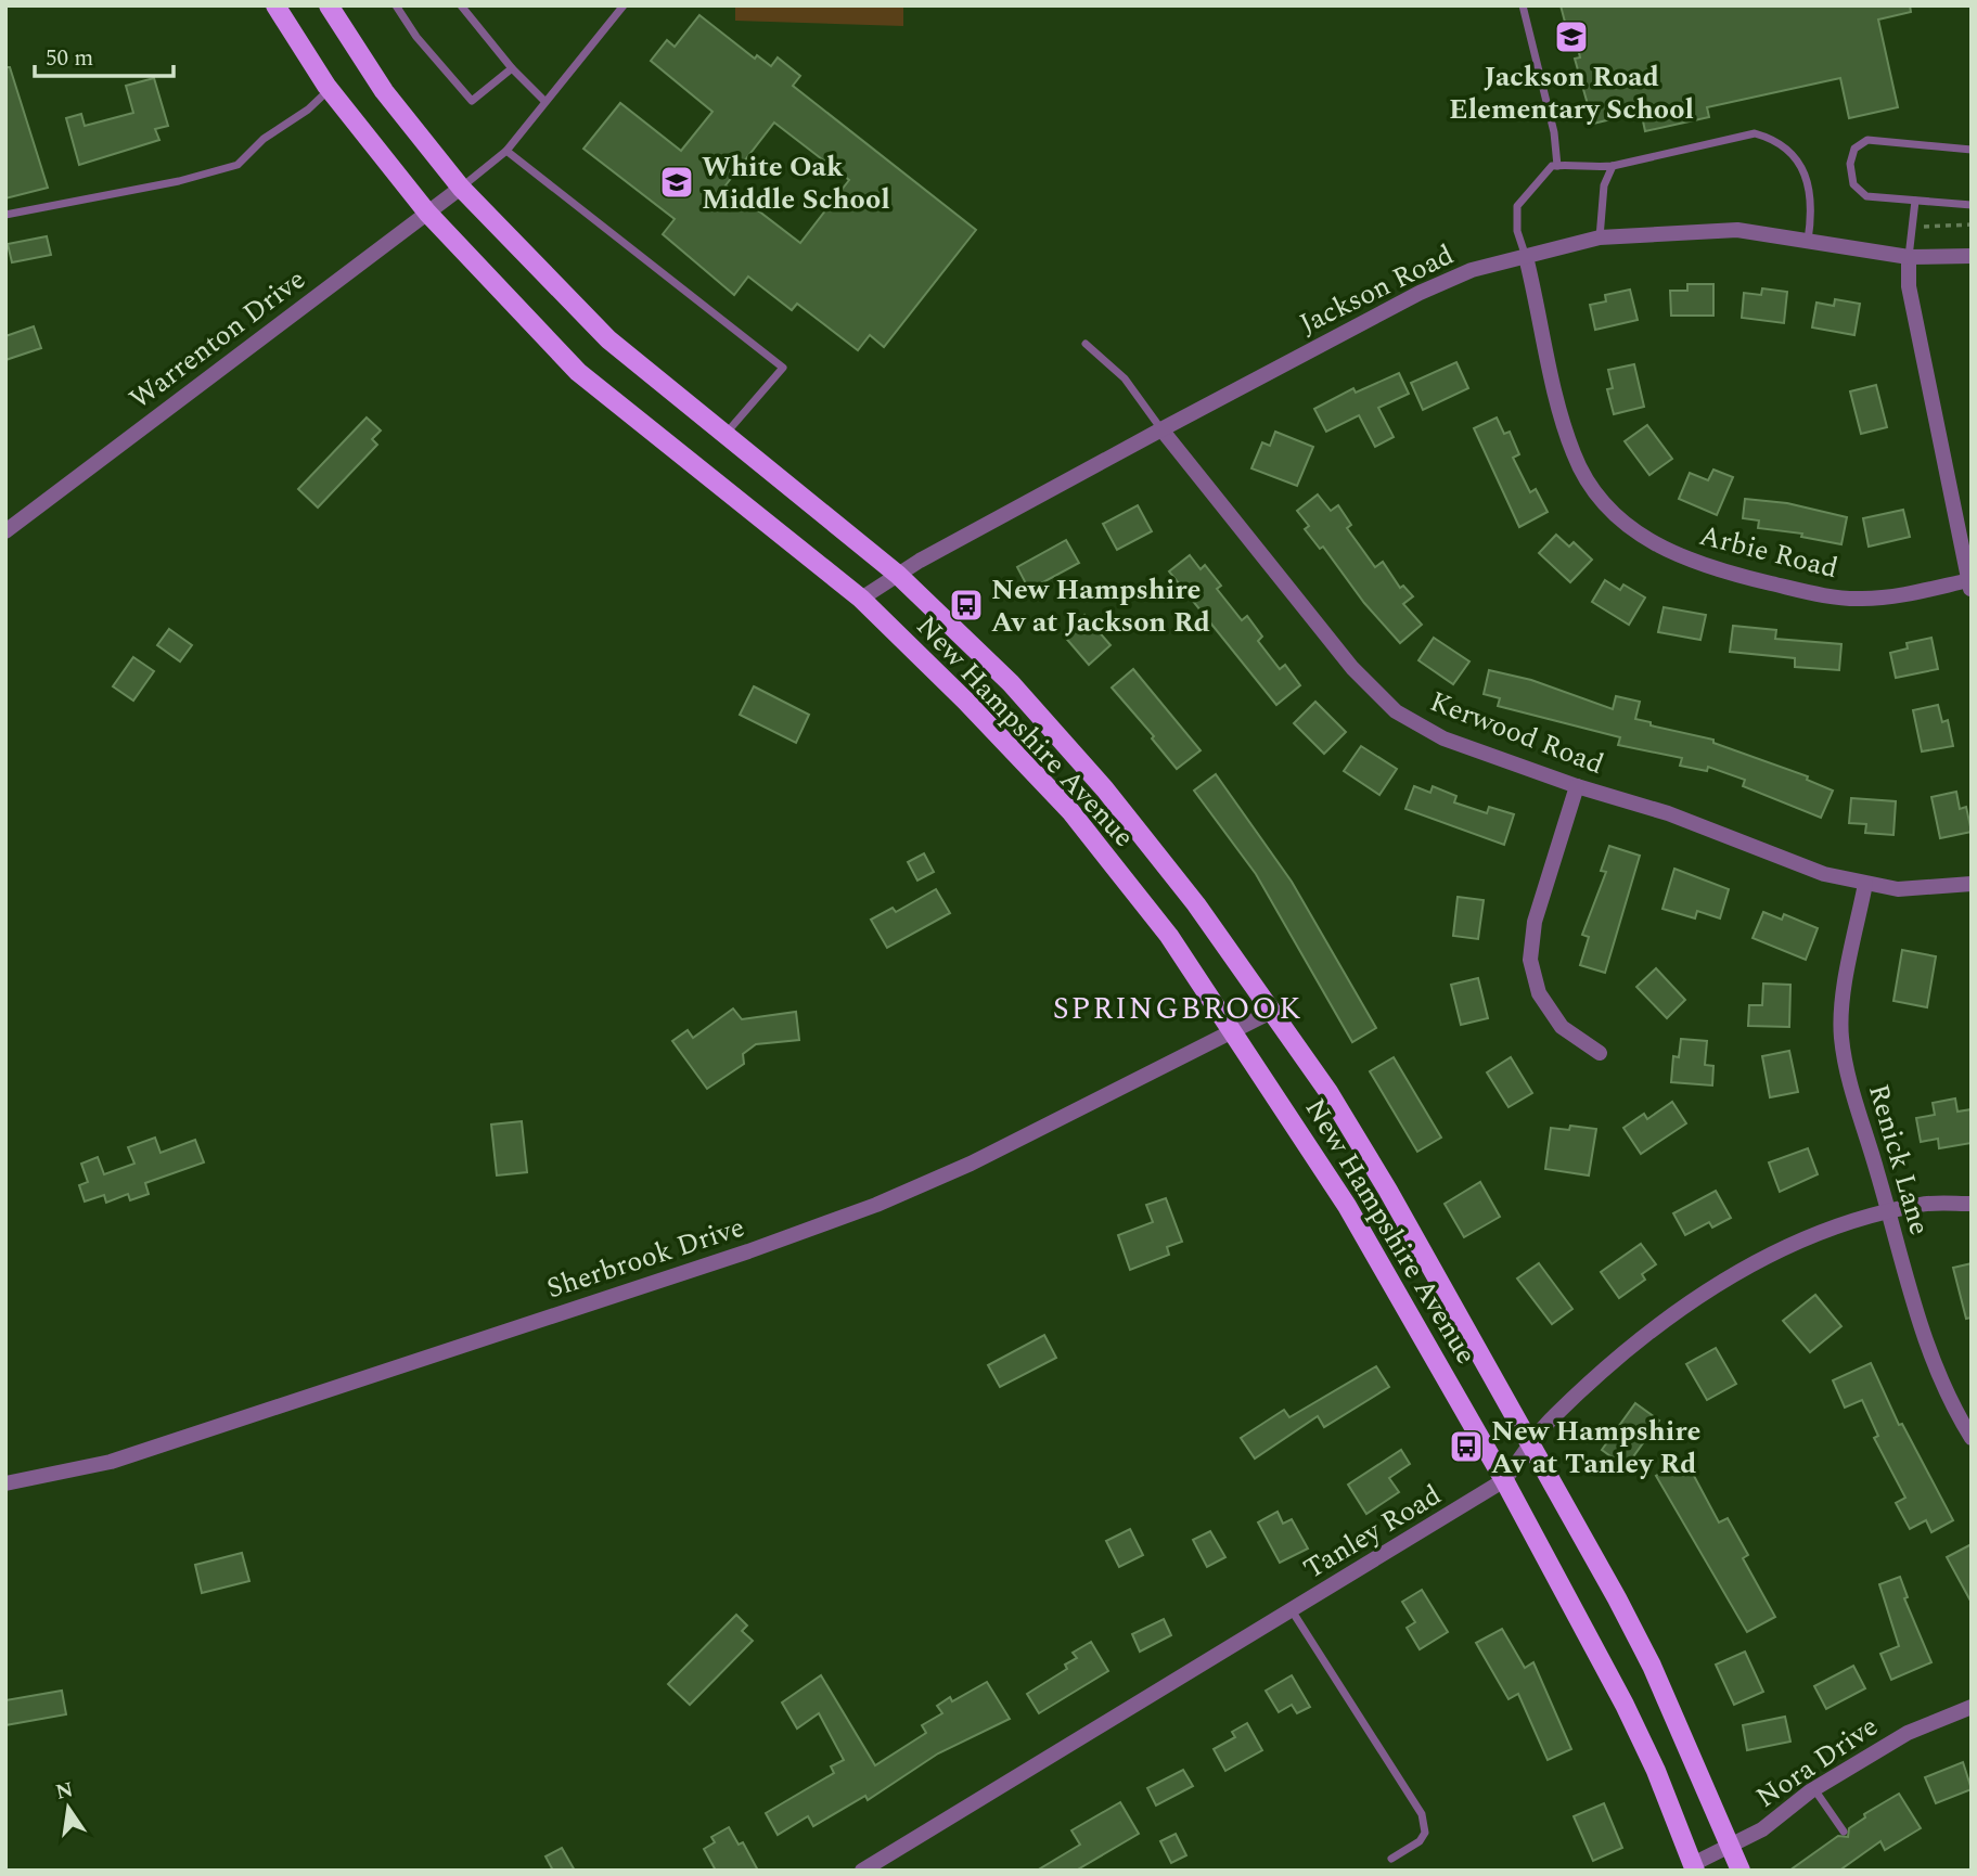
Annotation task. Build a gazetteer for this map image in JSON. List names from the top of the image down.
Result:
{
  "streets": {
    "main road": ["New Hampshire Avenue"],
    "street": [
      "Jackson Road",
      "Warrenton Drive",
      "Arbie Road",
      "Kerwood Road",
      "Renick Lane",
      "Sherbrook Drive",
      "Tanley Road",
      "Nora Drive"
    ]
  },
  "crossings": [
    ["Jackson Road", "Arbie Road"],
    ["Jackson Road", "New Hampshire Avenue"],
    ["Jackson Road", "Kerwood Road"],
    ["Warrenton Drive", "New Hampshire Avenue"],
    ["New Hampshire Avenue", "Sherbrook Drive"],
    ["New Hampshire Avenue", "Tanley Road"],
    ["New Hampshire Avenue", "Nora Drive"],
    ["Kerwood Road", "Renick Lane"],
    ["Renick Lane", "Tanley Road"]
  ],
  "districts": ["SPRINGBROOK"],
  "places": {
    "school or university": ["Jackson Road Elementary School", "White Oak Middle School"],
    "bus stop": ["New Hampshire Av at Jackson Rd", "New Hampshire Av at Tanley Rd"]
  },
  "scale_bar": "50 m",
  "north": "top"
}
